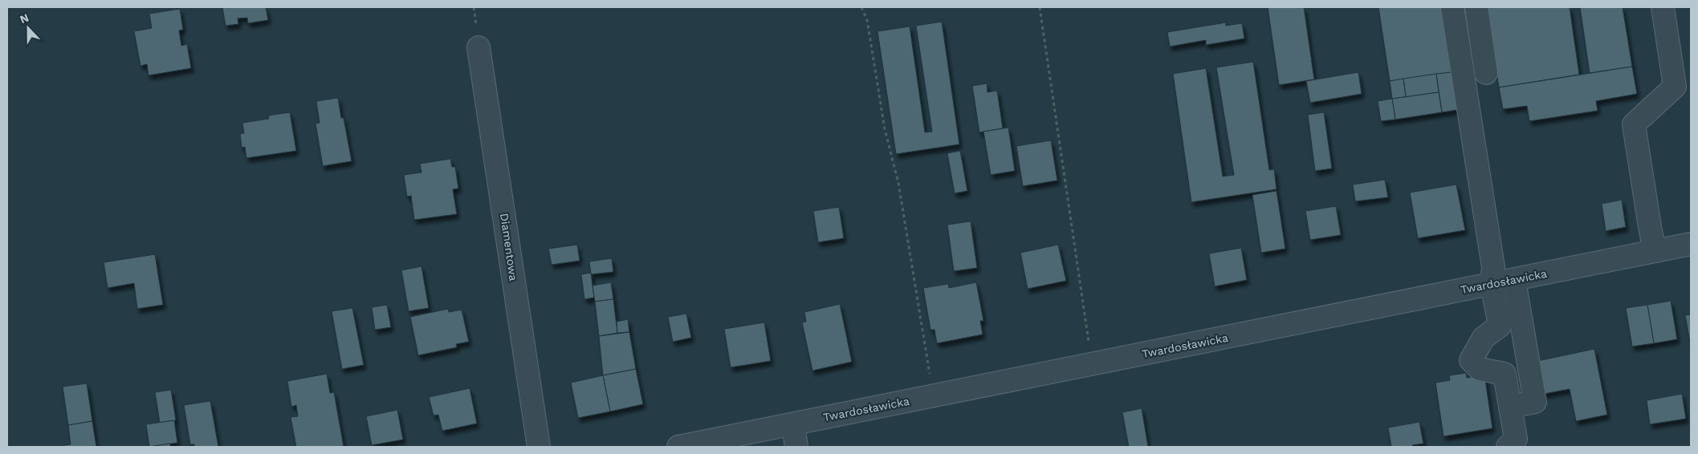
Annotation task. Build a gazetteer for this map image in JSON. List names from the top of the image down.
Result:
{
  "streets": {
    "street": ["Diamentowa", "Twardosławicka"]
  },
  "north": "top"
}
